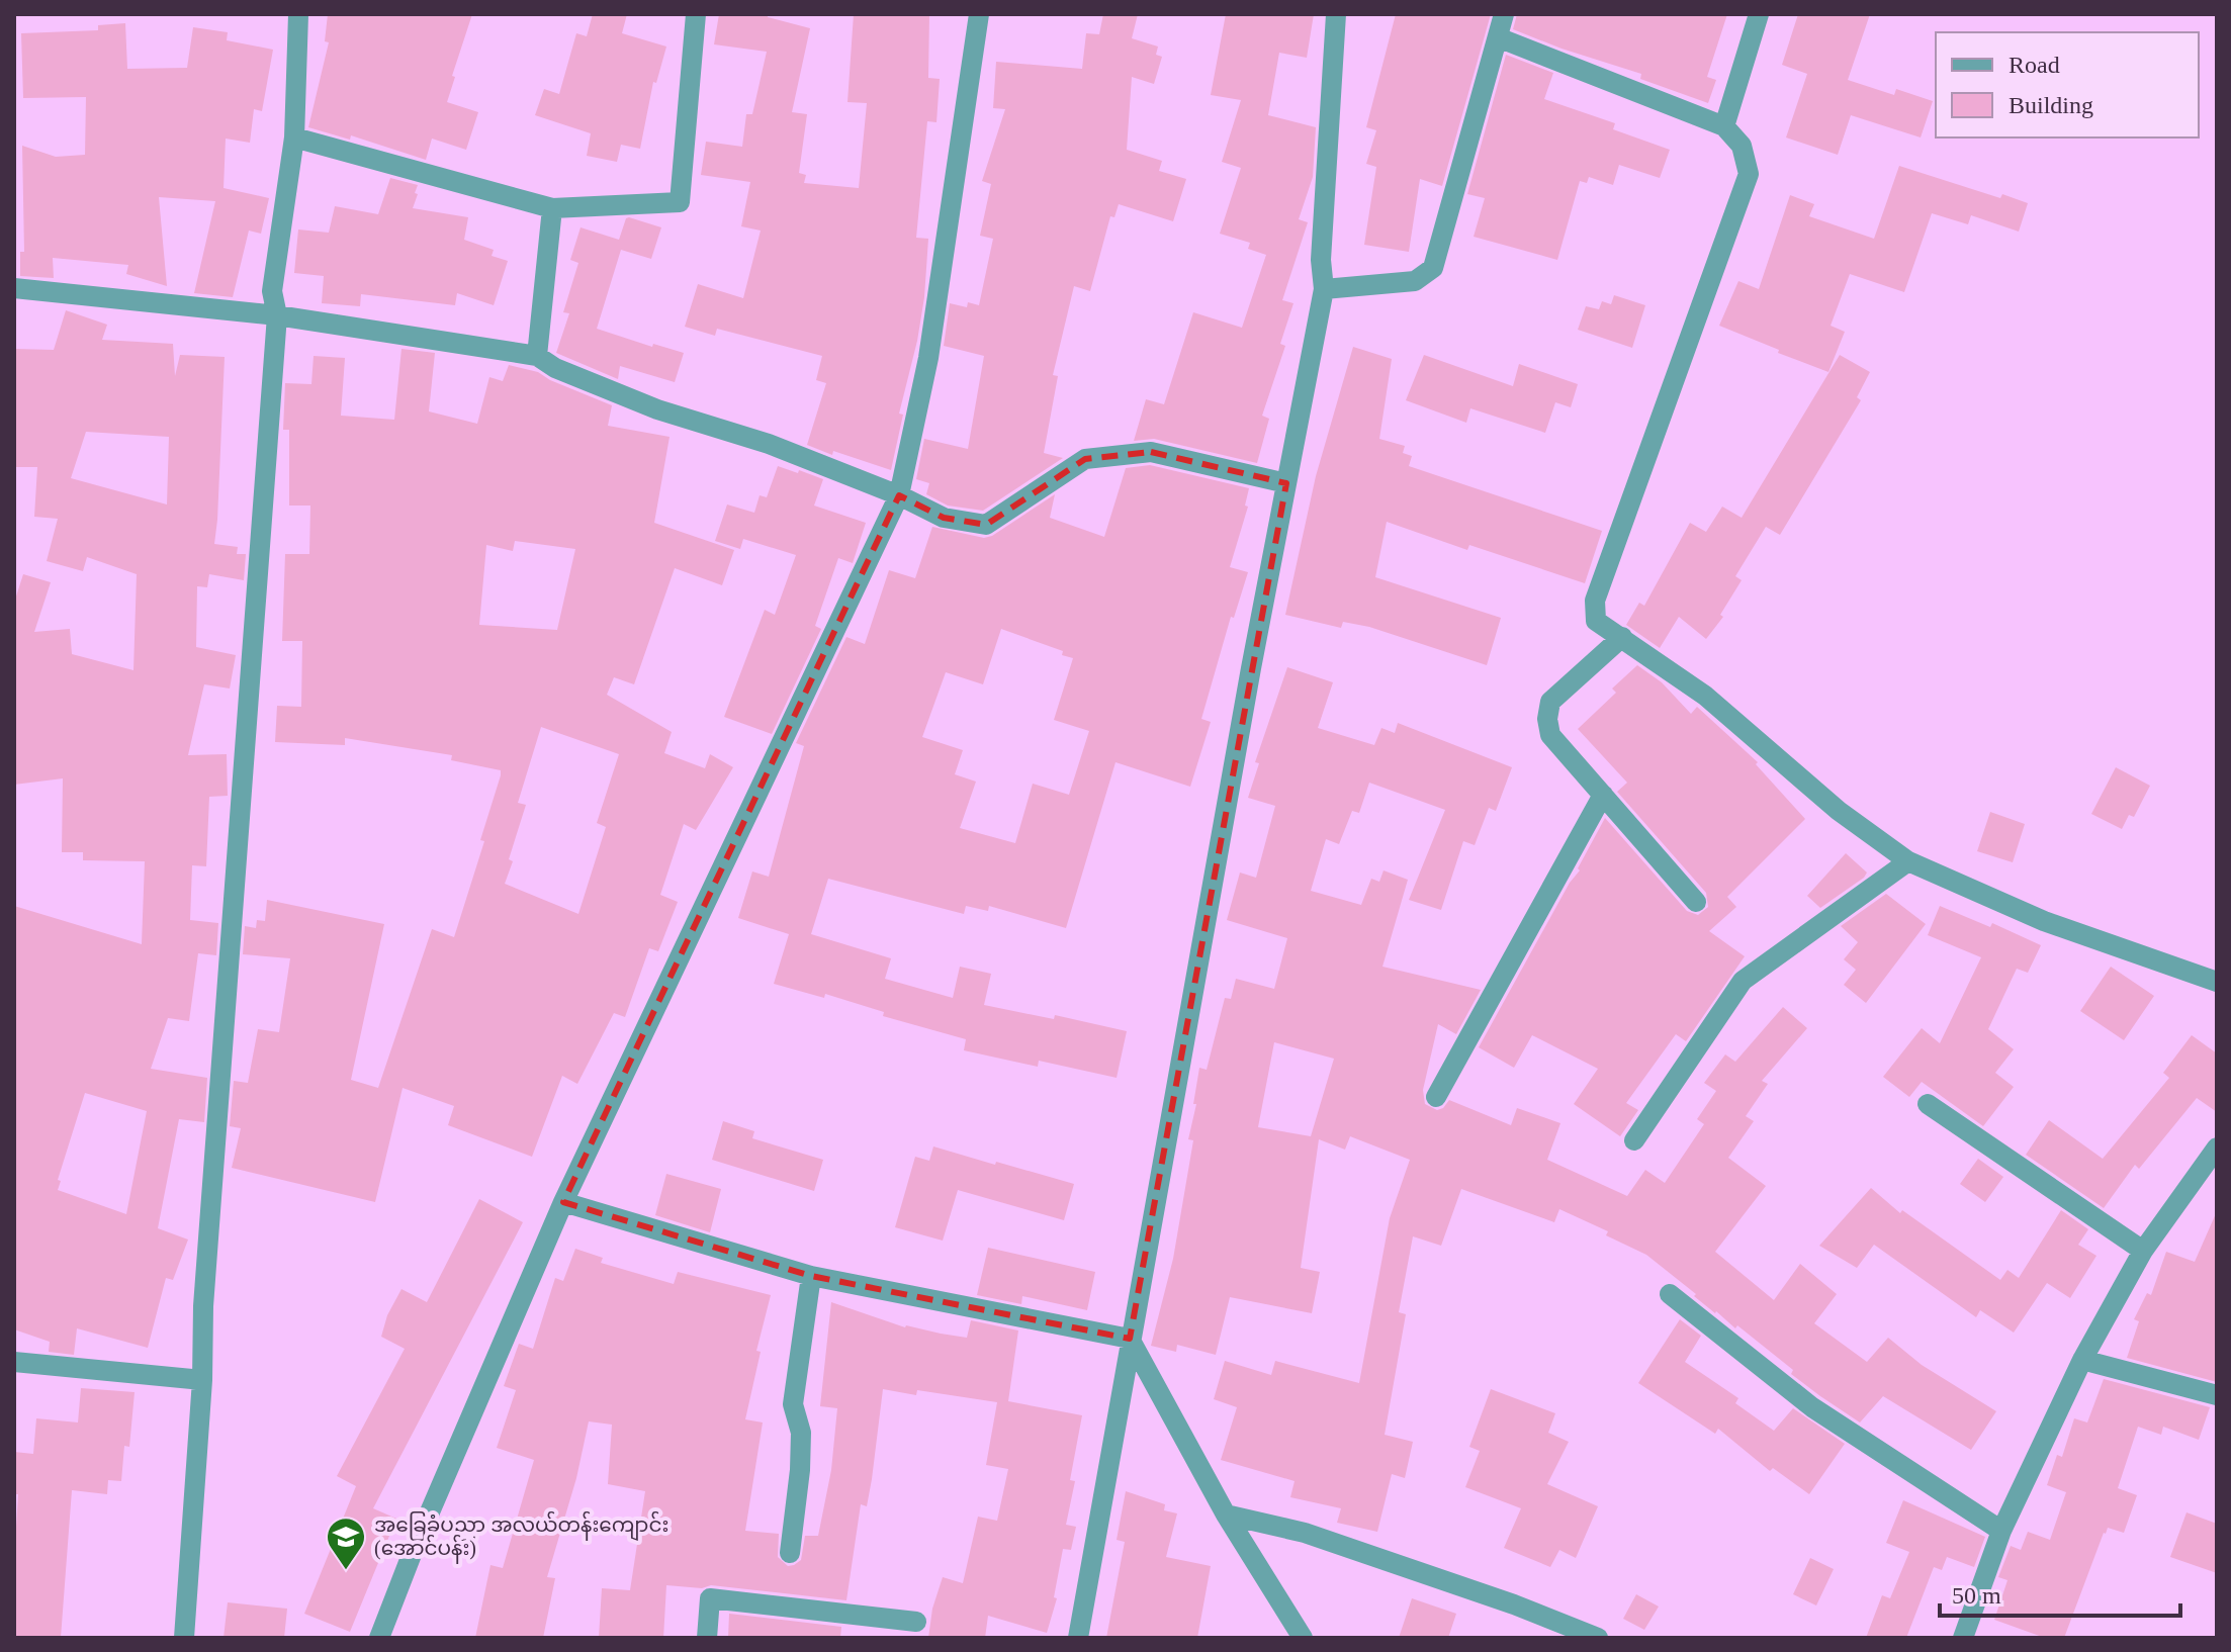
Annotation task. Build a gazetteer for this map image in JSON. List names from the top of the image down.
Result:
{
  "places": {
    "school or university": ["အခြေခံပညာ အလယ်တန်းကျောင်း (အောင်ပန်း)"]
  },
  "legend": ["Road", "Building"],
  "scale_bar": "50 m"
}
